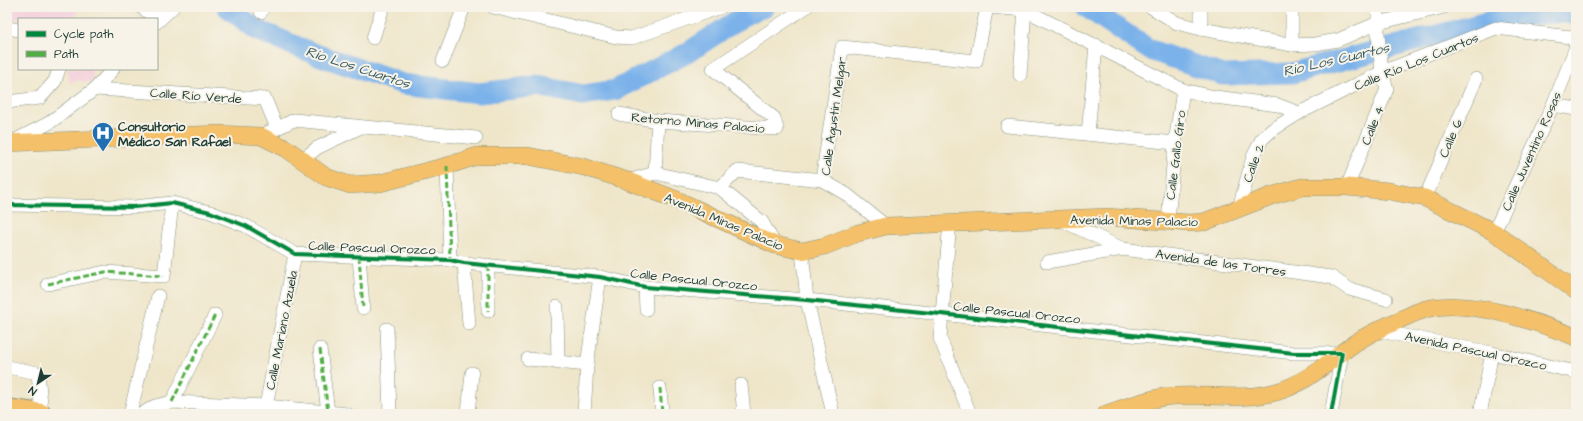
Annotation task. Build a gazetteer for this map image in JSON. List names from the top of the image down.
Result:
{
  "streets": {
    "main road": ["Avenida Minas Palacio"],
    "street": [
      "Calle Río Los Cuartos",
      "Calle Río Verde",
      "Calle Agustín Melgar",
      "Retorno Minas Palacio",
      "Calle 4",
      "Calle 6",
      "Calle Juventino Rosas",
      "Calle Gallo Giro",
      "Calle 2",
      "Calle Pascual Orozco",
      "Avenida de las Torres",
      "Calle Mariano Azuela",
      "Avenida Pascual Orozco"
    ]
  },
  "crossings": [
    ["Calle Río Los Cuartos", "Calle 4"],
    ["Calle Río Los Cuartos", "Calle Juventino Rosas"],
    ["Calle Río Los Cuartos", "Calle 2"],
    ["Calle Agustín Melgar", "Avenida Minas Palacio"],
    ["Calle 4", "Avenida Minas Palacio"],
    ["Calle 6", "Avenida Minas Palacio"],
    ["Calle Juventino Rosas", "Avenida Minas Palacio"],
    ["Calle Gallo Giro", "Avenida Minas Palacio"],
    ["Calle 2", "Avenida Minas Palacio"],
    ["Avenida Minas Palacio", "Calle Pascual Orozco"],
    ["Avenida Minas Palacio", "Avenida de las Torres"],
    ["Calle Pascual Orozco", "Calle Mariano Azuela"]
  ],
  "water": ["Río Los Cuartos"],
  "places": {
    "hospital": ["Consultorio Médico San Rafael"]
  },
  "legend": ["Cycle path", "Path"],
  "north": "bottom left"
}
